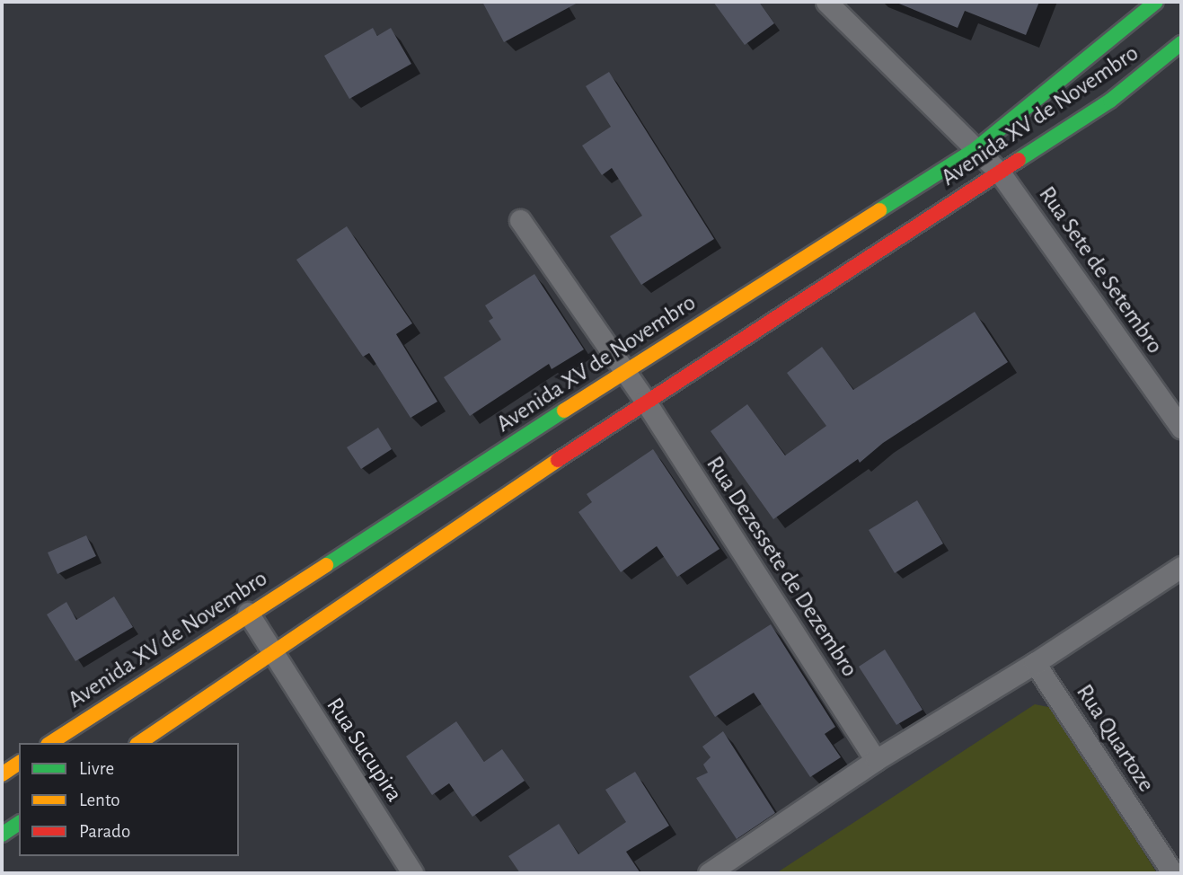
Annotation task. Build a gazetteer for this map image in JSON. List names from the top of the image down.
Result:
{
  "streets": {
    "main road": ["Avenida XV de Novembro"],
    "street": [
      "Rua Sete de Setembro",
      "Rua Dezessete de Dezembro",
      "Rua Quartoze",
      "Rua Sucupira"
    ]
  },
  "crossings": [
    ["Avenida XV de Novembro", "Rua Sete de Setembro"],
    ["Avenida XV de Novembro", "Rua Dezessete de Dezembro"],
    ["Avenida XV de Novembro", "Rua Sucupira"]
  ],
  "legend": ["Livre", "Lento", "Parado"]
}
